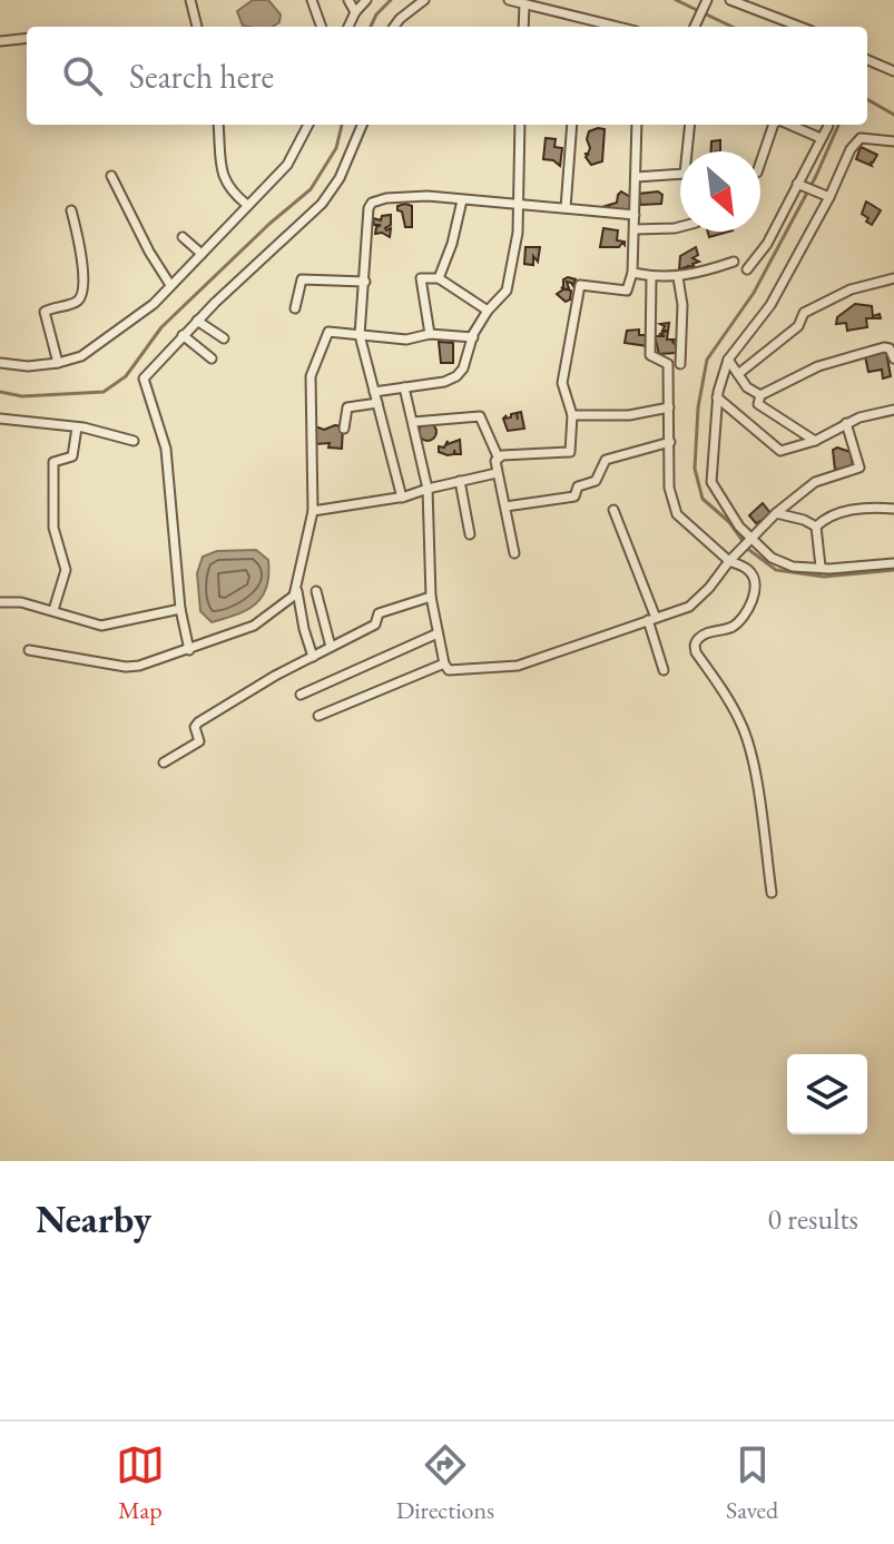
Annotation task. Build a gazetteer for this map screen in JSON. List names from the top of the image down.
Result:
{
  "north": "bottom right",
  "page": {
    "search": "Search here",
    "heading": ["Nearby", "0 results"],
    "nav": ["Map", "Directions", "Saved"]
  }
}
